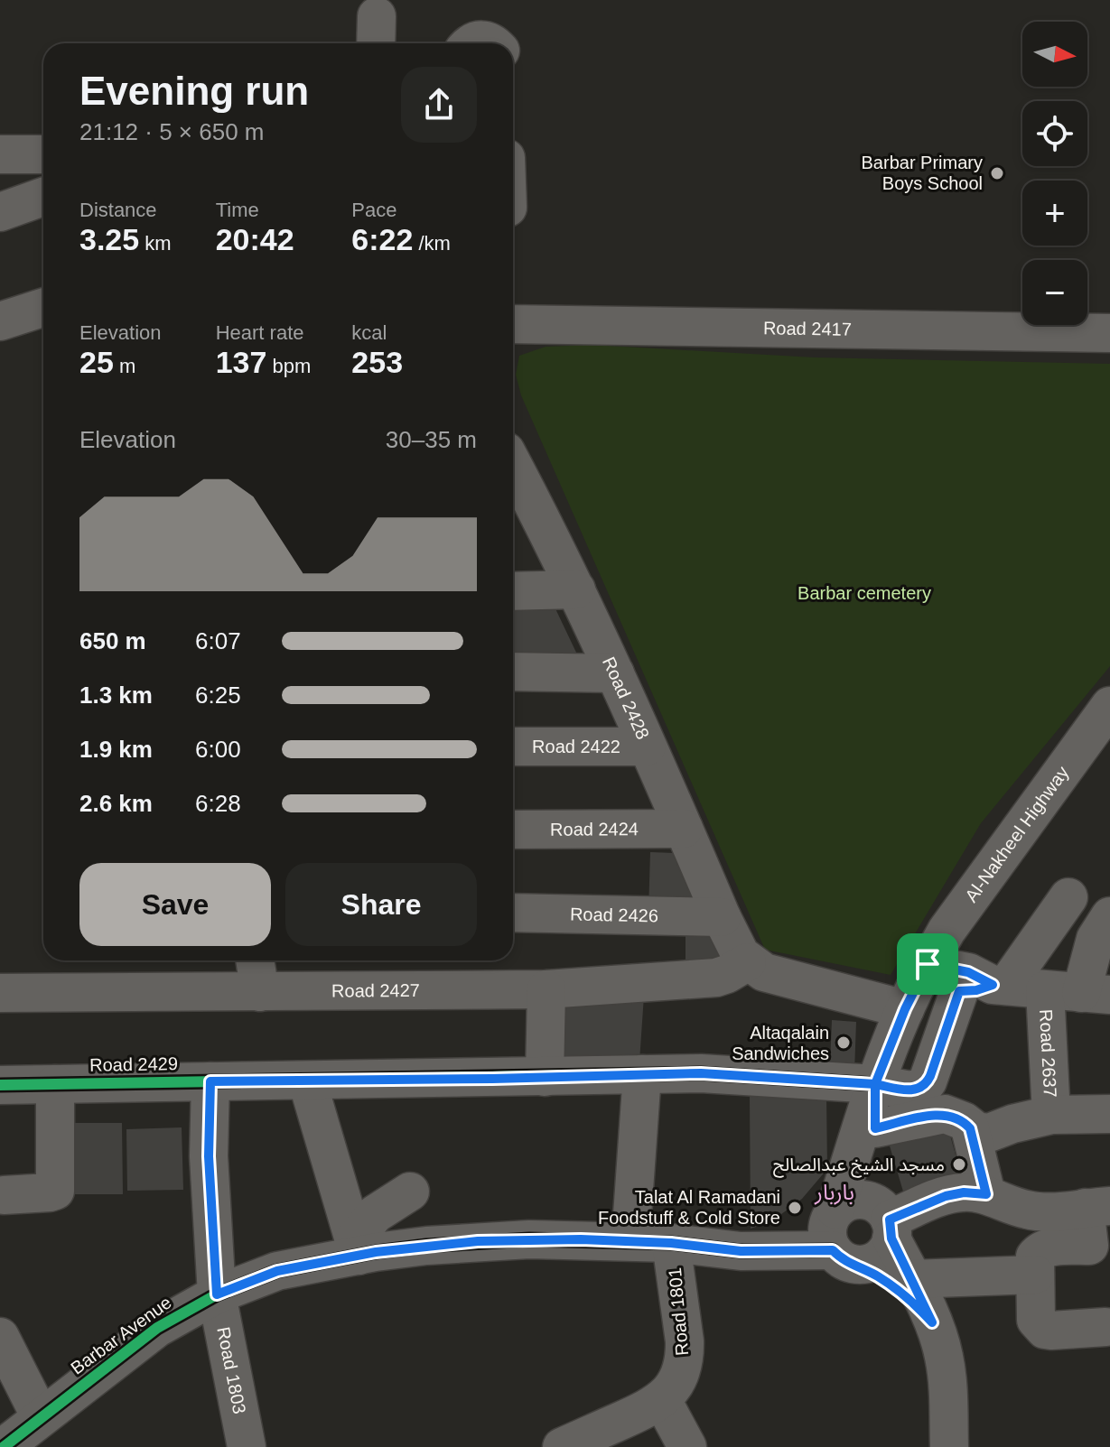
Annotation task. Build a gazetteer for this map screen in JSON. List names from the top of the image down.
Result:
{
  "streets": {
    "street": [
      "Road 2417",
      "Road 2428",
      "Road 2422",
      "Road 2424",
      "Al-Nakheel Highway",
      "Road 2426",
      "Road 2427",
      "Road 2637",
      "Road 2429",
      "Road 1801",
      "Barbar Avenue",
      "Road 1803"
    ]
  },
  "crossings": [
    ["Road 2428", "Road 2422"],
    ["Road 2428", "Road 2424"],
    ["Road 2428", "Road 2426"],
    ["Road 2428", "Road 2427"],
    ["Al-Nakheel Highway", "Road 2637"],
    ["Al-Nakheel Highway", "Road 2429"],
    ["Al-Nakheel Highway", "Barbar Avenue"],
    ["Road 2426", "Road 2427"],
    ["Road 1801", "Barbar Avenue"],
    ["Barbar Avenue", "Road 1803"]
  ],
  "districts": ["باربار"],
  "parks": ["Barbar cemetery"],
  "places": [
    "Barbar Primary Boys School",
    "Altaqalain Sandwiches",
    "مسجد الشيخ عبدالصالح",
    "Talat Al Ramadani Foodstuff & Cold Store"
  ],
  "north": "right",
  "page": {
    "map_buttons": ["+", "−"],
    "heading": ["Evening run", "21:12 · 5 × 650 m"],
    "stats": [
      ["Distance", "3.25 km"],
      ["Time", "20:42"],
      ["Pace", "6:22 /km"],
      ["Elevation", "25 m"],
      ["Heart rate", "137 bpm"],
      ["kcal", "253"]
    ],
    "chart": ["Elevation", "30–35 m"],
    "list": [
      {
        "name": "650 m",
        "note": "6:07"
      },
      {
        "name": "1.3 km",
        "note": "6:25"
      },
      {
        "name": "1.9 km",
        "note": "6:00"
      },
      {
        "name": "2.6 km",
        "note": "6:28"
      }
    ],
    "buttons": ["Save", "Share"]
  }
}
